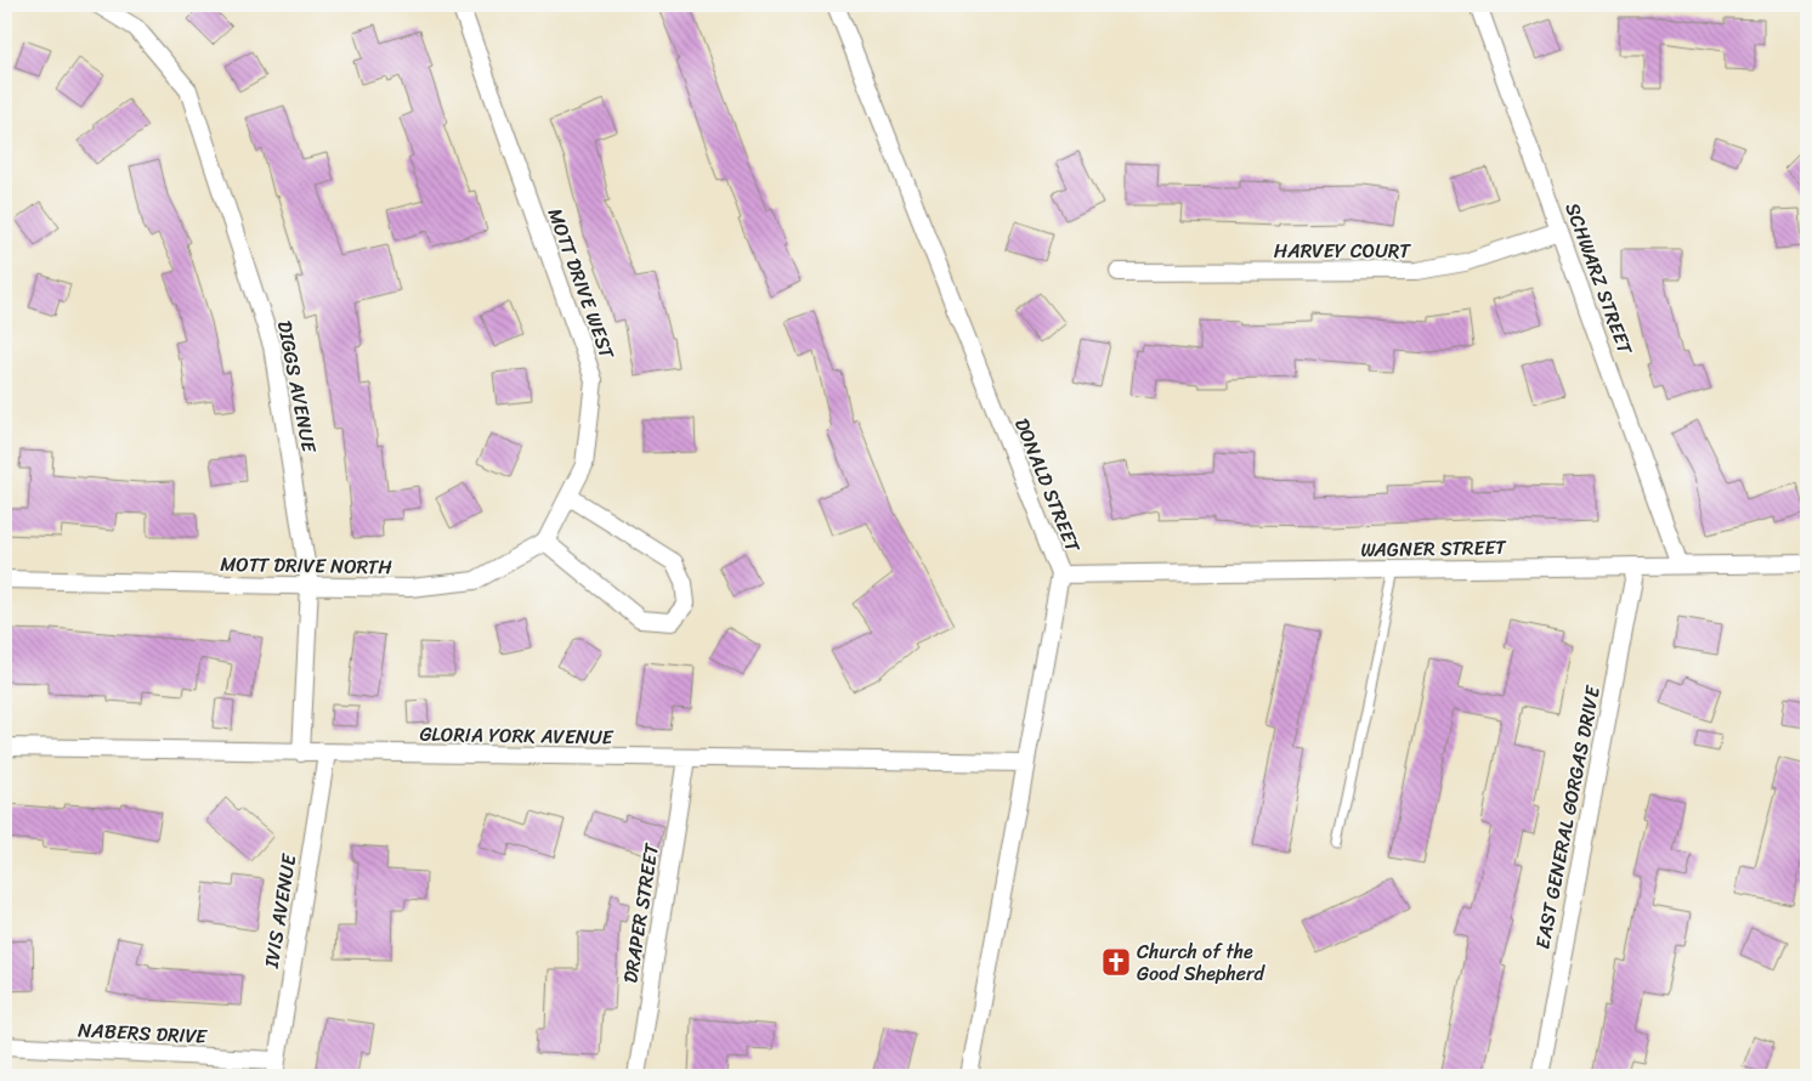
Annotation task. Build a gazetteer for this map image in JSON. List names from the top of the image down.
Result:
{
  "streets": {
    "street": [
      "HARVEY COURT",
      "SCHWARZ STREET",
      "MOTT DRIVE WEST",
      "DIGGS AVENUE",
      "DONALD STREET",
      "WAGNER STREET",
      "MOTT DRIVE NORTH",
      "GLORIA YORK AVENUE",
      "EAST GENERAL GORGAS DRIVE",
      "IVIS AVENUE",
      "DRAPER STREET",
      "NABERS DRIVE"
    ]
  },
  "crossings": [
    ["HARVEY COURT", "SCHWARZ STREET"],
    ["SCHWARZ STREET", "WAGNER STREET"],
    ["DIGGS AVENUE", "MOTT DRIVE NORTH"],
    ["DIGGS AVENUE", "GLORIA YORK AVENUE"],
    ["DONALD STREET", "WAGNER STREET"],
    ["DONALD STREET", "GLORIA YORK AVENUE"],
    ["WAGNER STREET", "EAST GENERAL GORGAS DRIVE"],
    ["GLORIA YORK AVENUE", "IVIS AVENUE"],
    ["GLORIA YORK AVENUE", "DRAPER STREET"],
    ["IVIS AVENUE", "NABERS DRIVE"]
  ],
  "places": {
    "church": ["Church of the Good Shepherd"]
  }
}
